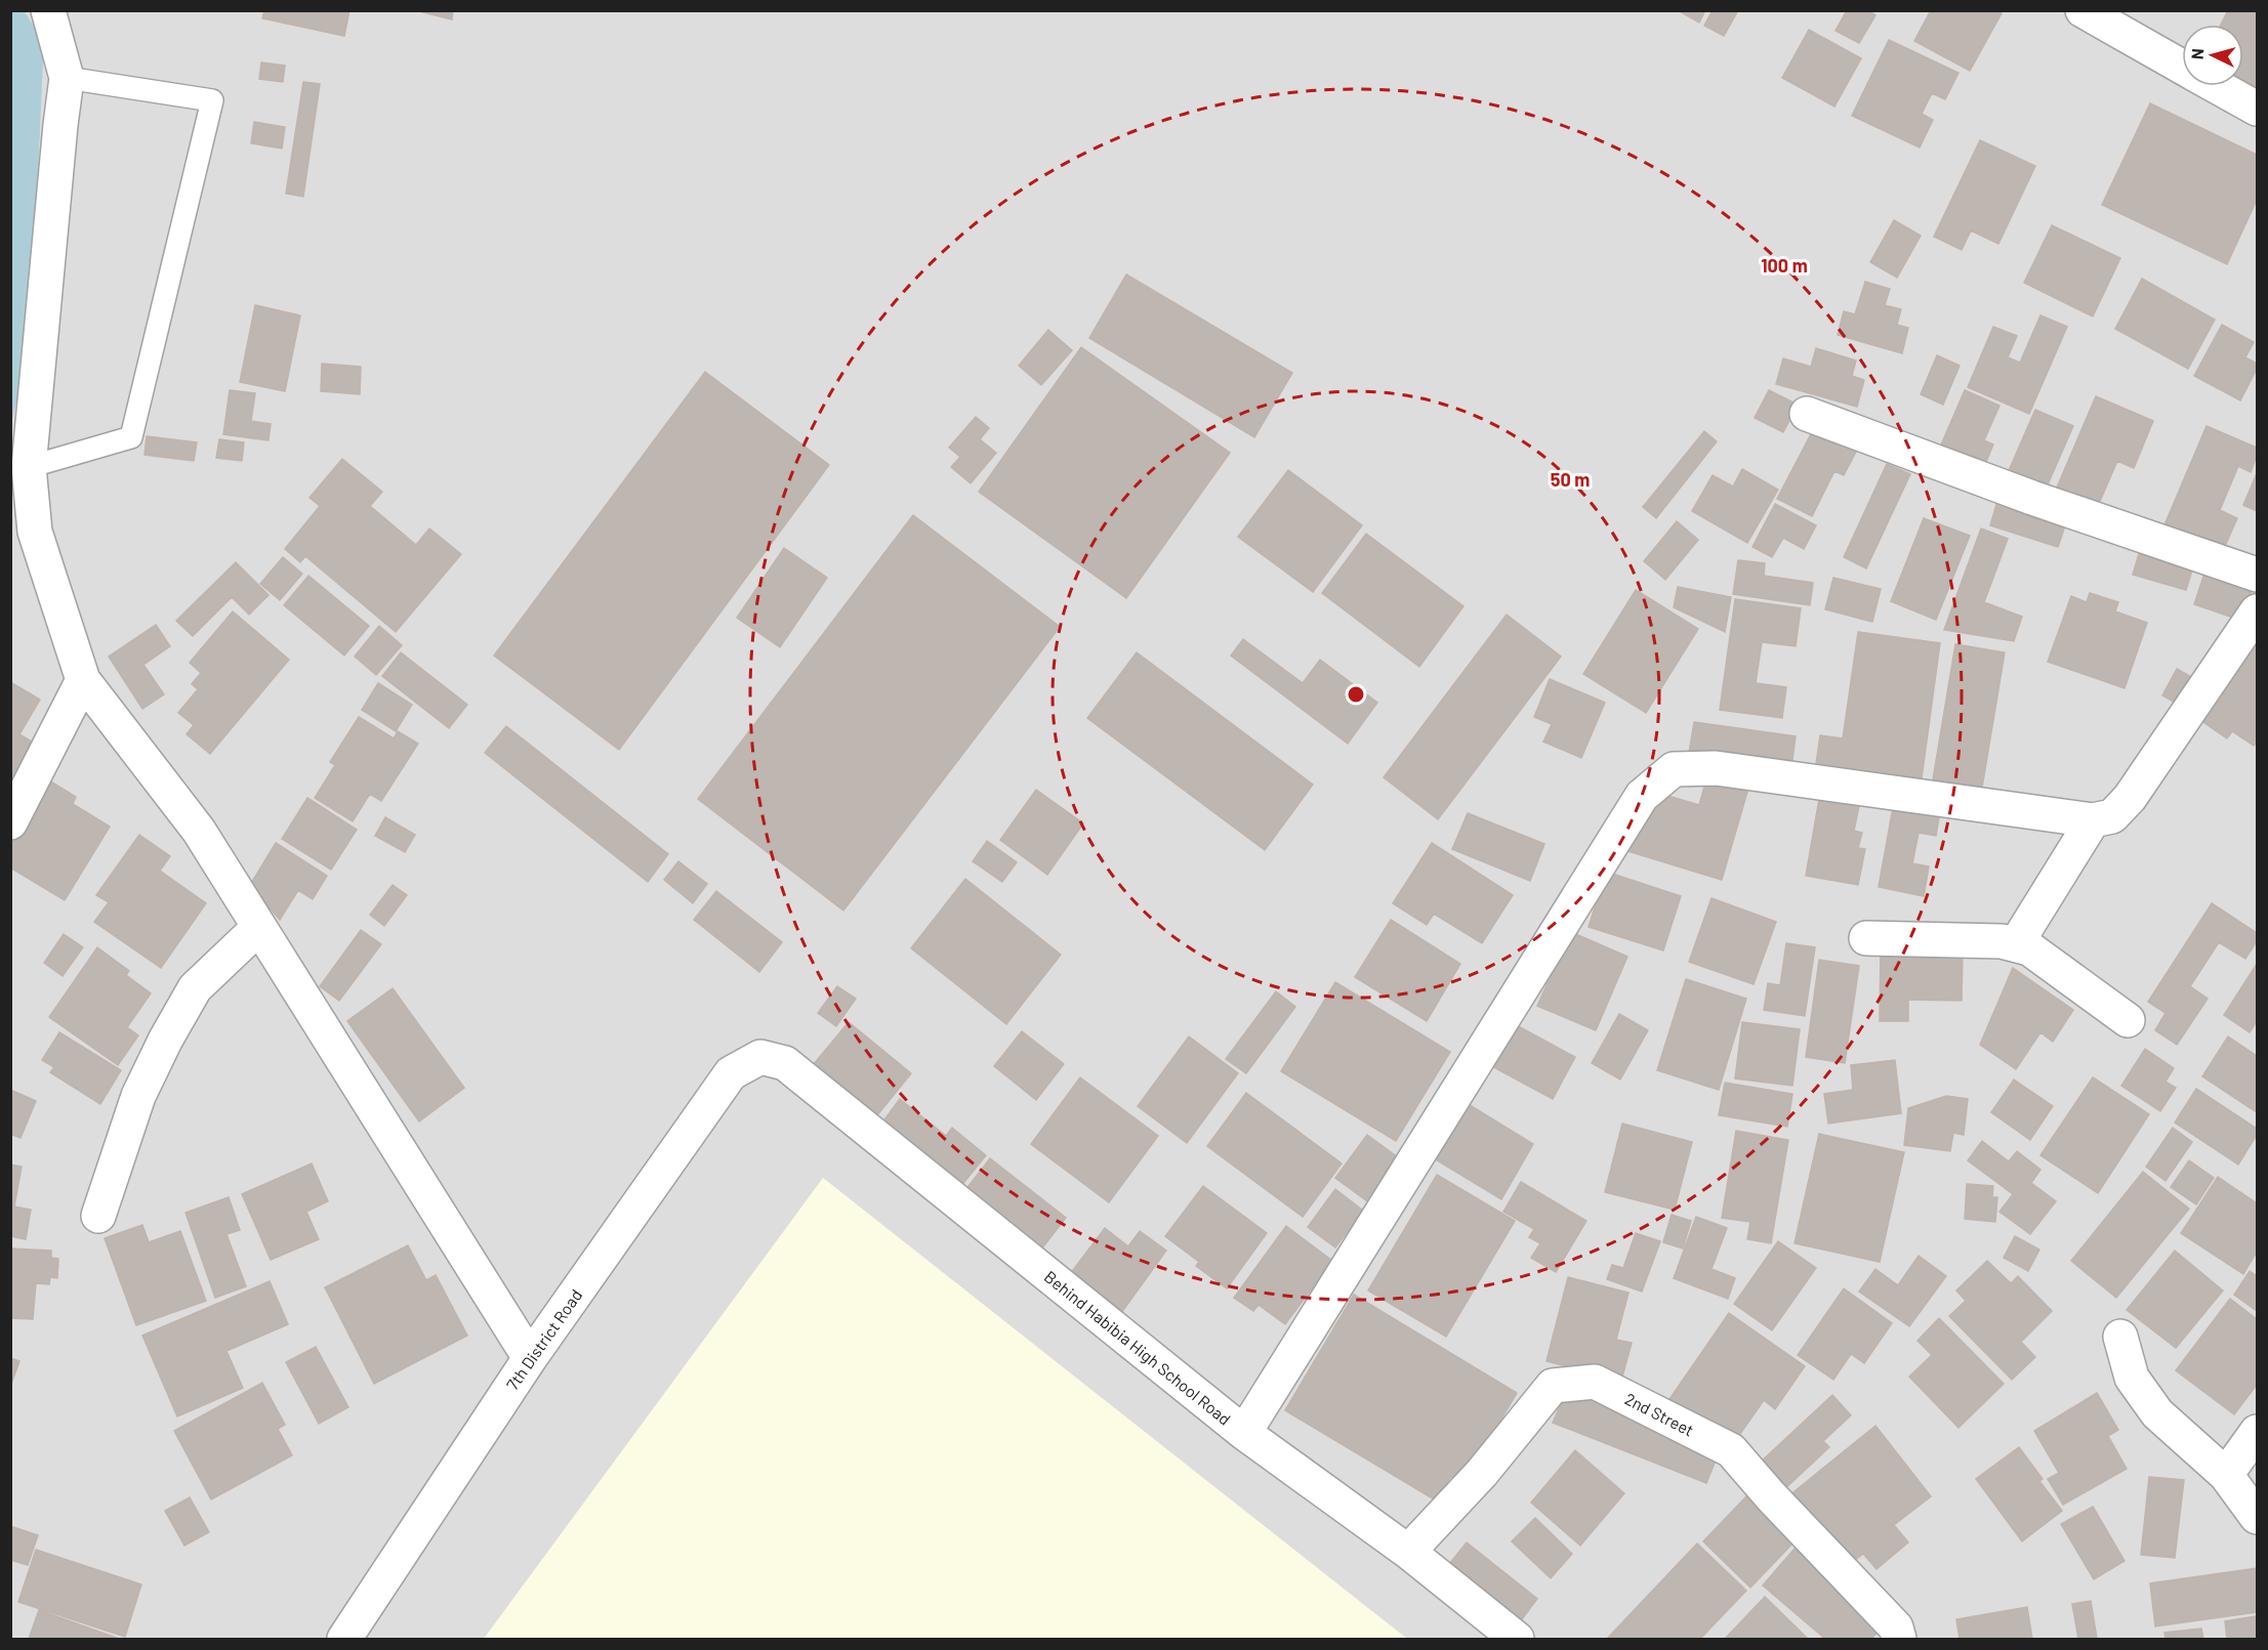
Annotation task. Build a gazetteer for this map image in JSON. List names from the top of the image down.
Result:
{
  "streets": {
    "street": ["7th District Road", "Behind Habibia High School Road", "2nd Street"]
  },
  "crossings": [
    ["7th District Road", "Behind Habibia High School Road"],
    ["Behind Habibia High School Road", "2nd Street"]
  ],
  "north": "left",
  "rings": ["100 m", "50 m"]
}
